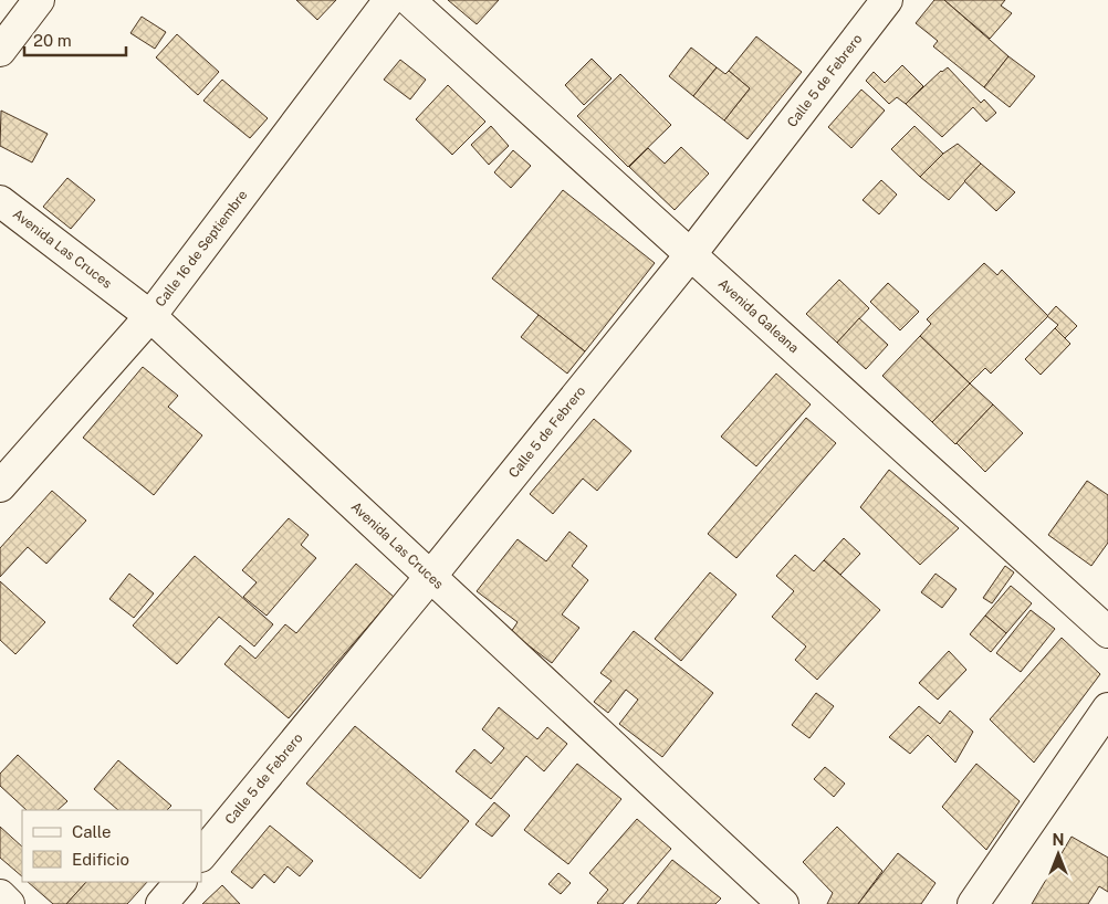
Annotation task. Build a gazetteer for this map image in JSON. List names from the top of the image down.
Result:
{
  "streets": {
    "street": [
      "Calle 5 de Febrero",
      "Avenida Las Cruces",
      "Calle 16 de Septiembre",
      "Avenida Galeana"
    ]
  },
  "crossings": [
    ["Calle 5 de Febrero", "Avenida Las Cruces"],
    ["Calle 5 de Febrero", "Avenida Galeana"],
    ["Avenida Las Cruces", "Calle 16 de Septiembre"]
  ],
  "legend": ["Calle", "Edificio"],
  "scale_bar": "20 m",
  "north": "top"
}
